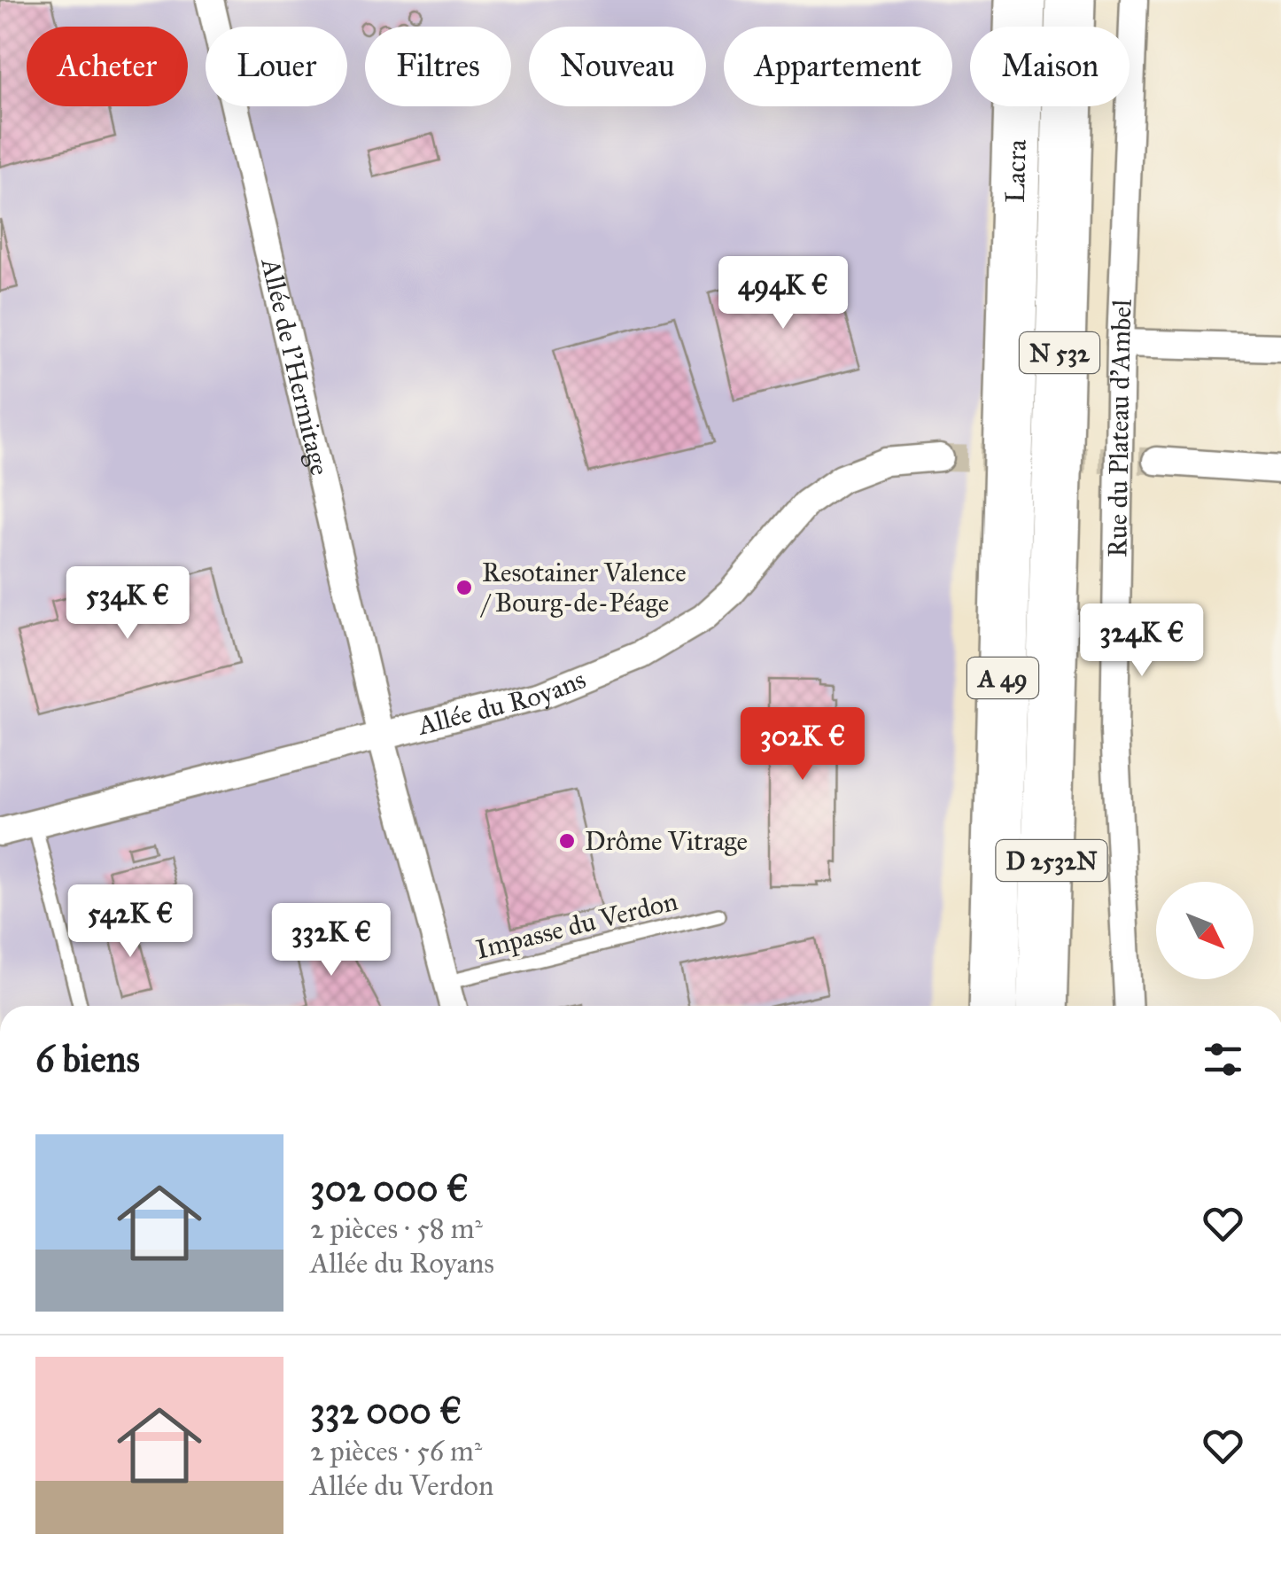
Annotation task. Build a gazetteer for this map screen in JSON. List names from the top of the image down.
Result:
{
  "streets": {
    "highway": [
      "Lacra",
      "N 532",
      "A 49",
      "D 2532N"
    ],
    "street": ["Allée de l'Hermitage", "Rue du Plateau d'Ambel", "Allée du Royans"],
    "lane": ["Impasse du Verdon"]
  },
  "crossings": [
    ["Lacra", "A 49"],
    ["Lacra", "D 2532N"],
    ["N 532", "A 49"],
    ["N 532", "D 2532N"],
    ["Allée de l'Hermitage", "Allée du Royans"],
    ["Allée de l'Hermitage", "Impasse du Verdon"],
    ["A 49", "D 2532N"]
  ],
  "places": ["Resotainer Valence / Bourg-de-Péage", "Drôme Vitrage"],
  "north": "bottom right",
  "page": {
    "chip": [
      "Acheter",
      "Louer",
      "Filtres",
      "Nouveau",
      "Appartement",
      "Maison"
    ],
    "price": [
      "494K €",
      "534K €",
      "324K €",
      "302K €",
      "542K €",
      "332K €"
    ],
    "heading": "6 biens",
    "list": [
      {
        "name": "302 000 €",
        "note": "2 pièces · 58 m² · Allée du Royans"
      },
      {
        "name": "332 000 €",
        "note": "2 pièces · 56 m² · Allée du Verdon"
      }
    ]
  }
}
